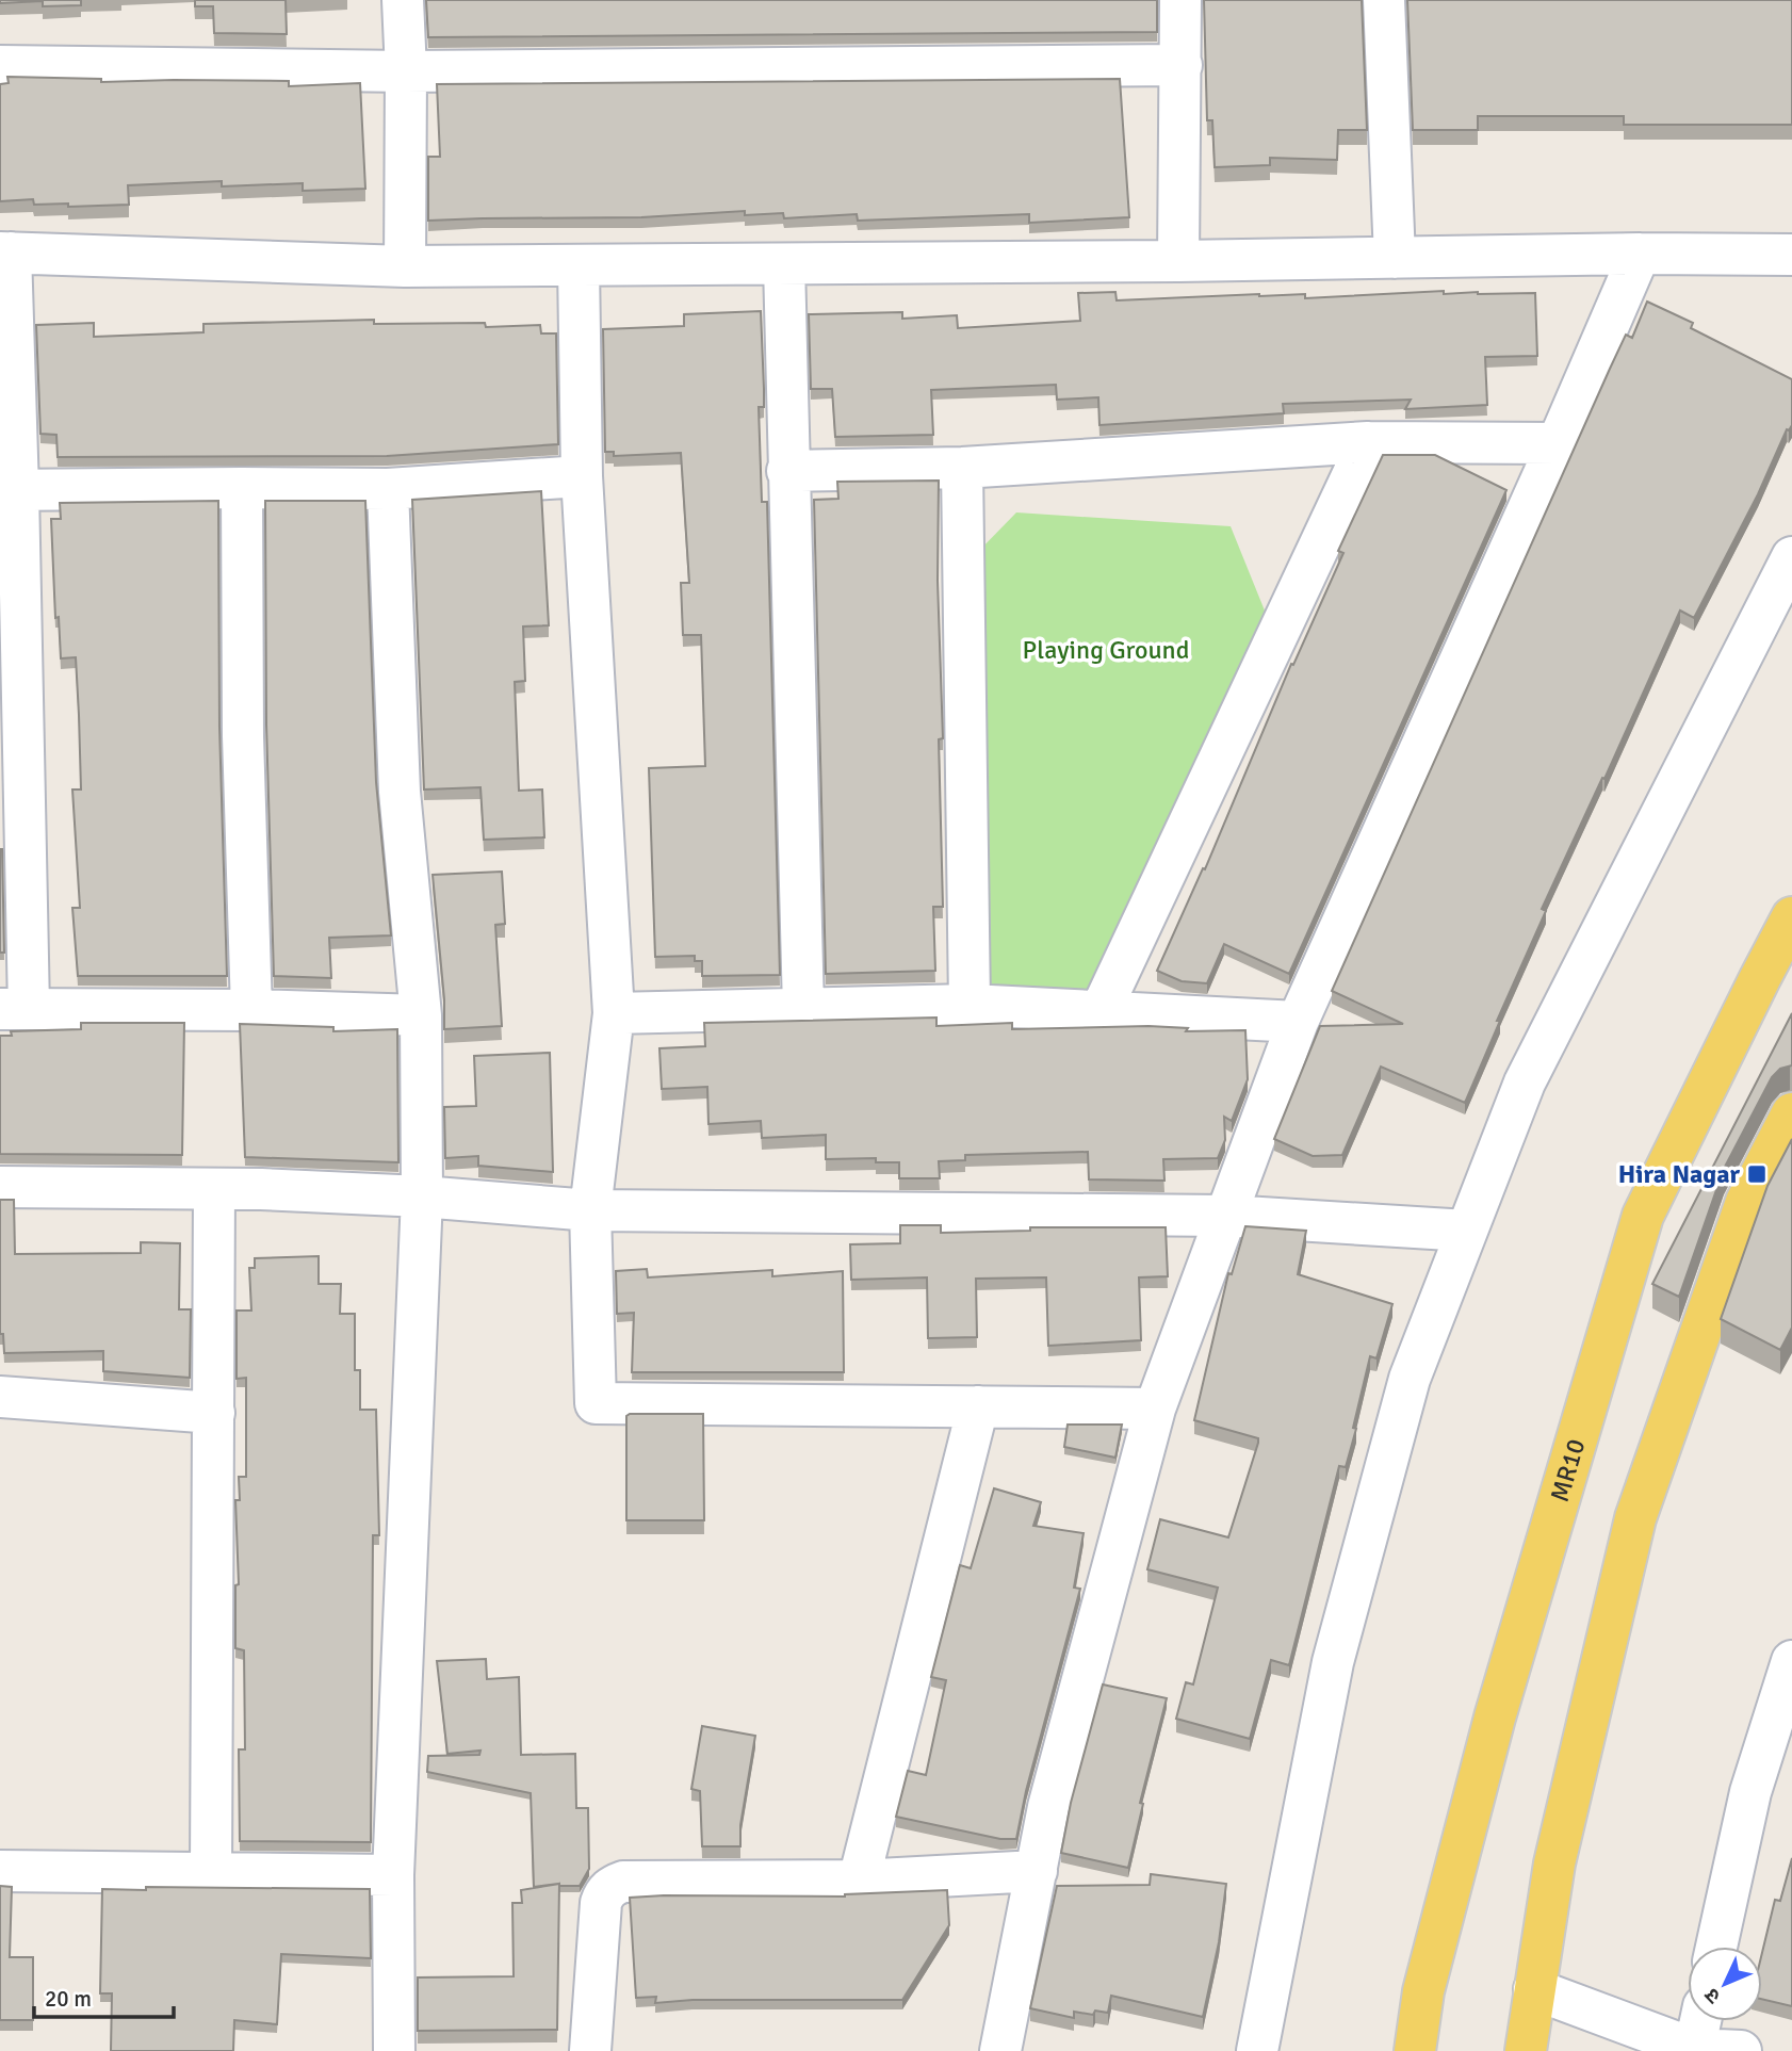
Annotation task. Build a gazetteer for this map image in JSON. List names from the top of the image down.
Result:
{
  "streets": {
    "main road": ["MR10"]
  },
  "parks": ["Playing Ground"],
  "places": {
    "transit": ["Hira Nagar"]
  },
  "scale_bar": "20 m",
  "north": "bottom left"
}
